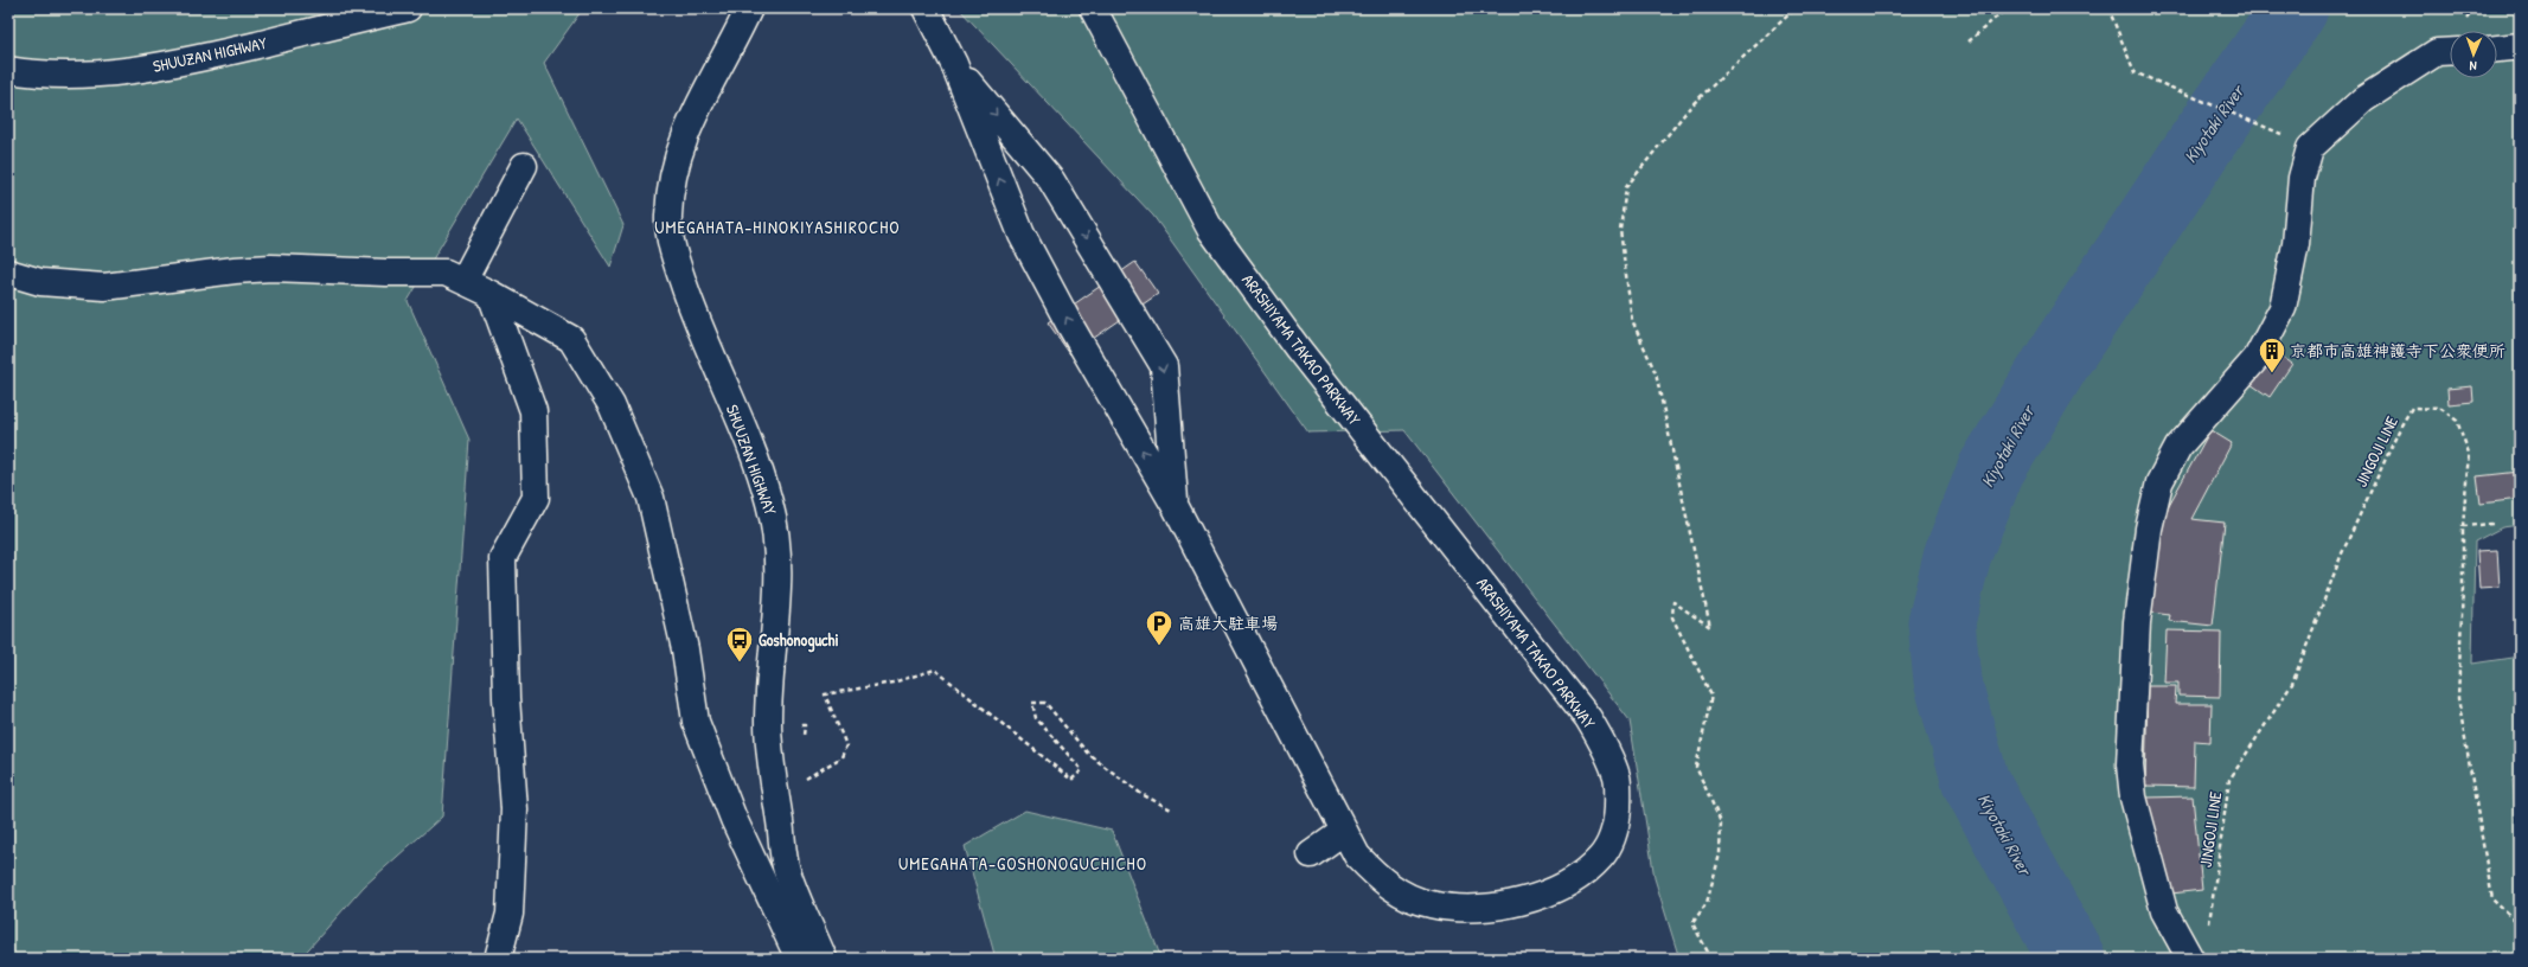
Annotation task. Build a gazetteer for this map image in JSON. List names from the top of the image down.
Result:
{
  "streets": {
    "main road": ["SHUUZAN HIGHWAY", "ARASHIYAMA TAKAO PARKWAY"],
    "path": ["JINGOJI LINE"]
  },
  "districts": ["UMEGAHATA-HINOKIYASHIROCHO", "UMEGAHATA-GOSHONOGUCHICHO"],
  "water": ["Kiyotaki River"],
  "places": {
    "building": ["京都市高雄神護寺下公衆便所"],
    "parking": ["高雄大駐車場"],
    "bus stop": ["Goshonoguchi"]
  },
  "north": "bottom"
}
